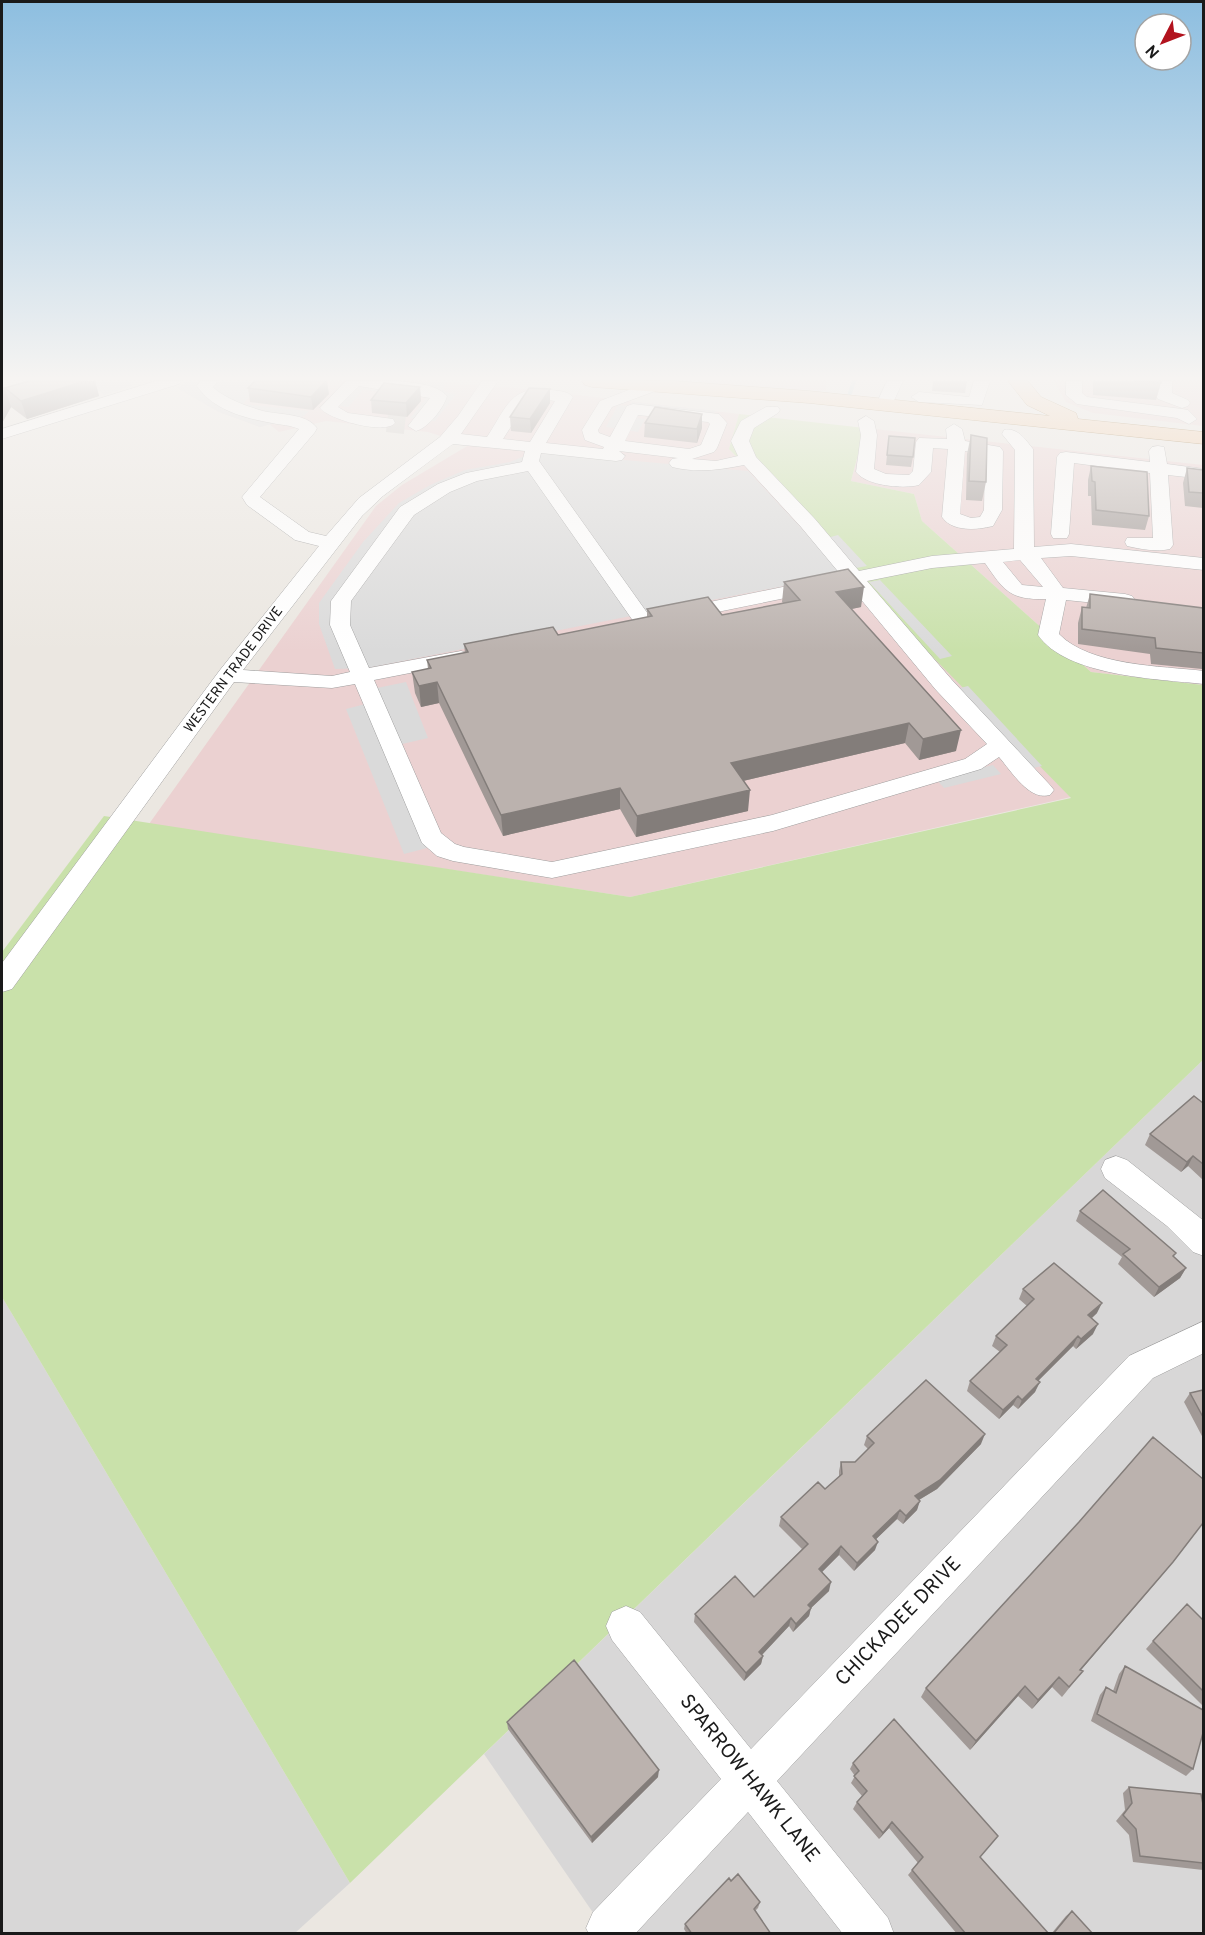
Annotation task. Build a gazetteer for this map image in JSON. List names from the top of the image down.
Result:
{
  "streets": {
    "street": ["WESTERN TRADE DRIVE", "CHICKADEE DRIVE", "SPARROW HAWK LANE"]
  },
  "crossings": [
    ["CHICKADEE DRIVE", "SPARROW HAWK LANE"]
  ],
  "north": "bottom left"
}
